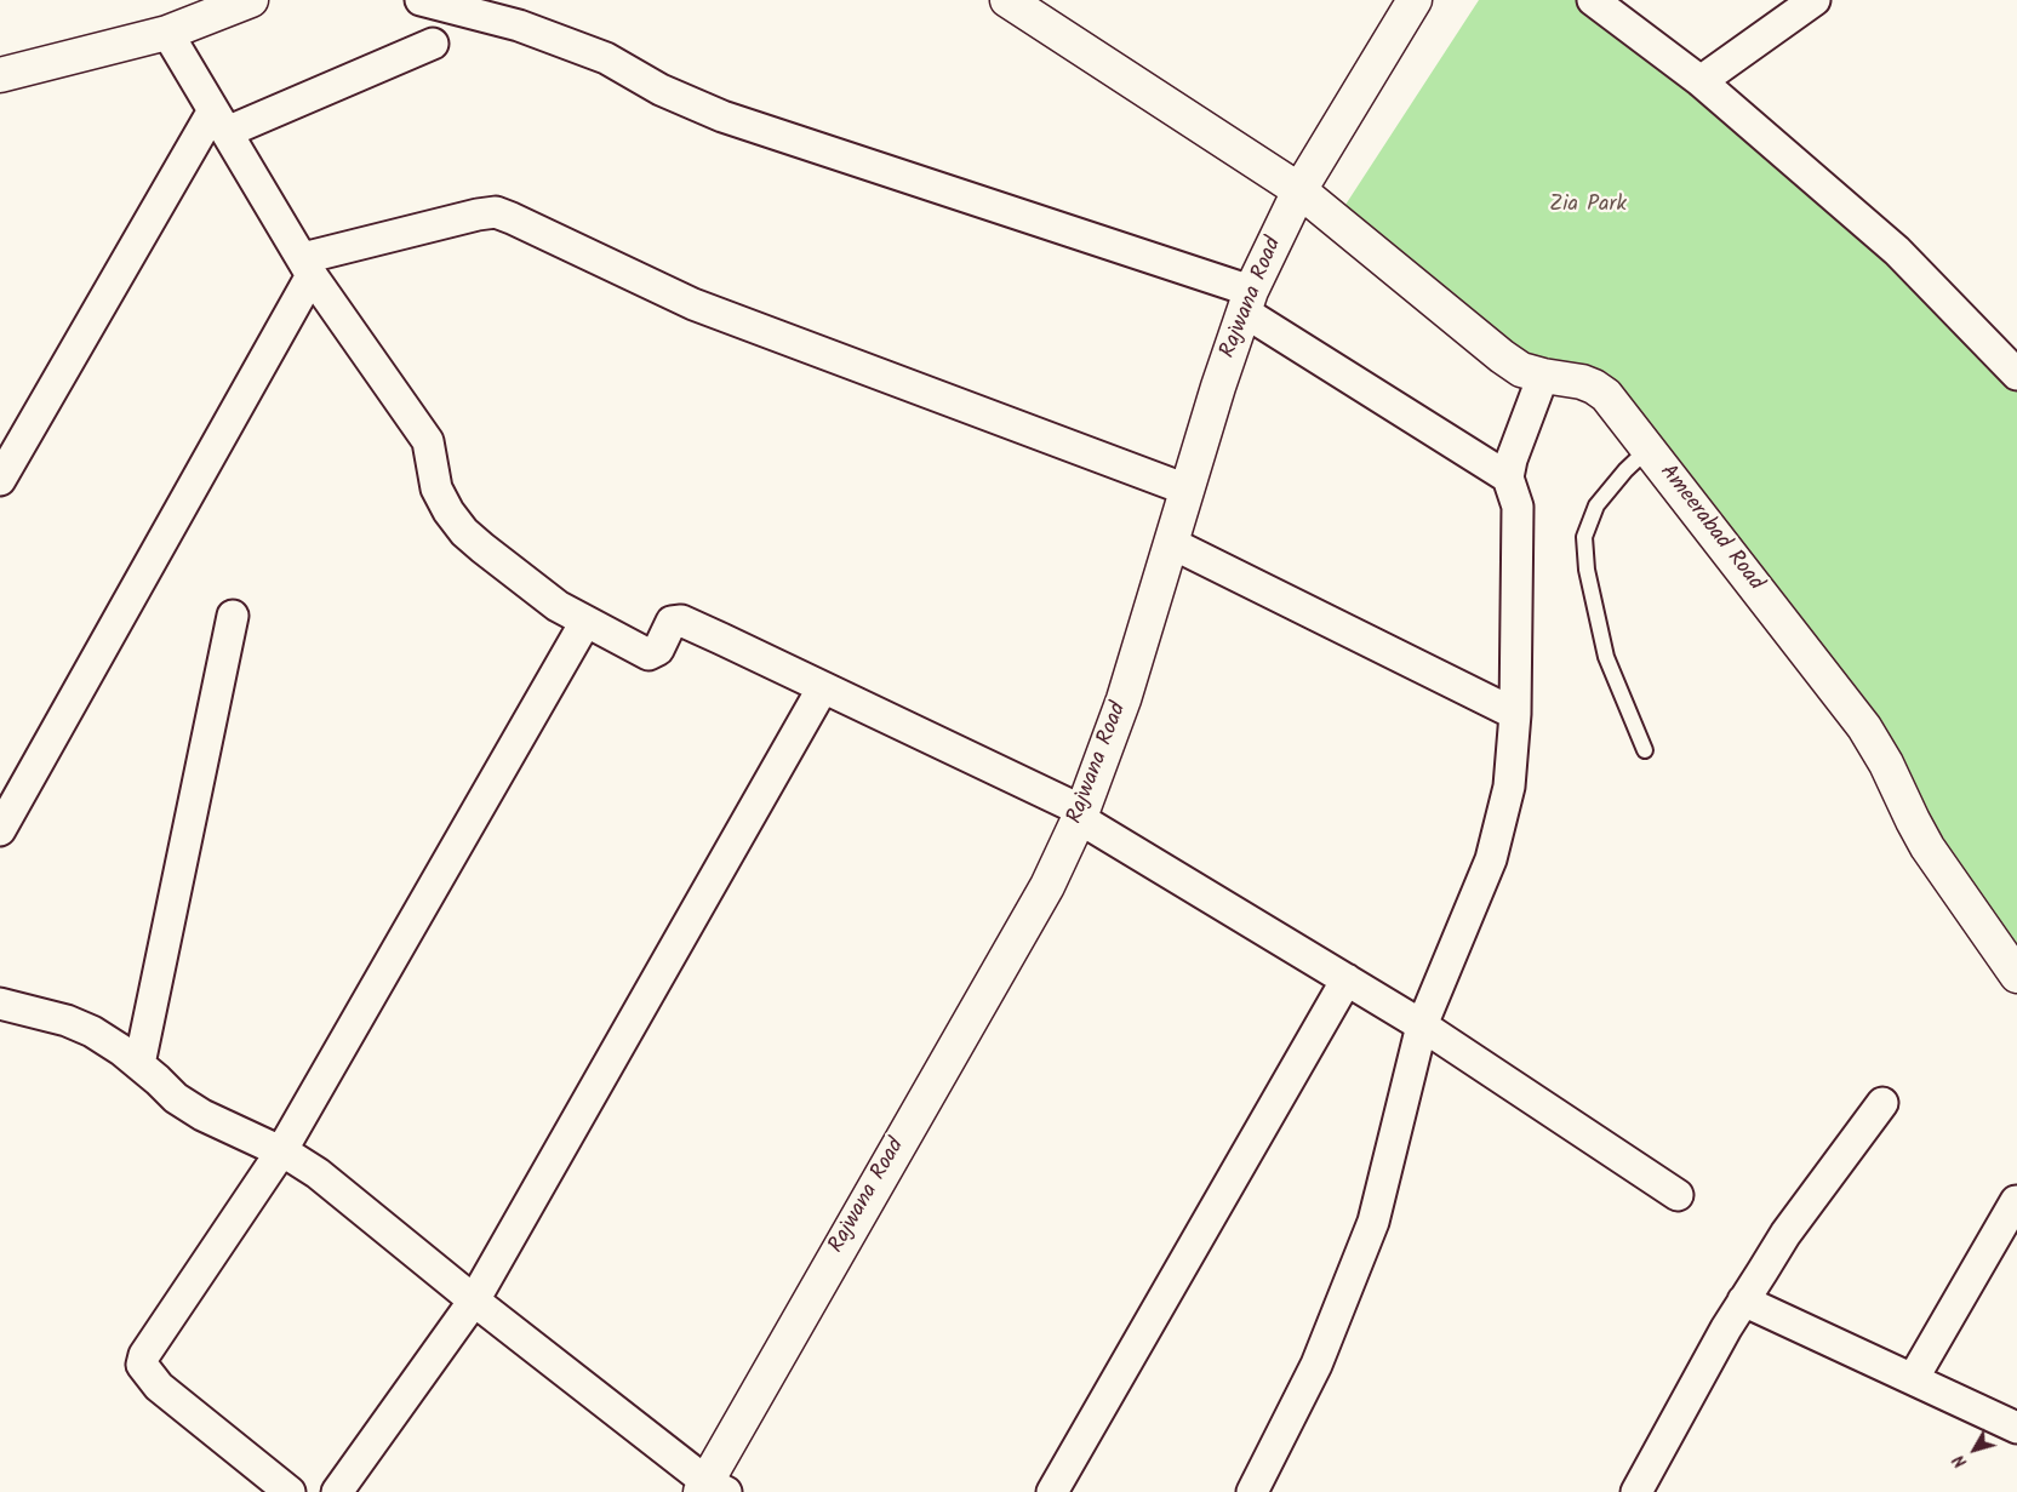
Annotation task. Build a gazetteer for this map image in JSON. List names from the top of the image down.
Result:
{
  "streets": {
    "street": ["Rajwana Road", "Ameerabad Road"]
  },
  "crossings": [
    ["Rajwana Road", "Ameerabad Road"]
  ],
  "parks": ["Zia Park"],
  "north": "bottom left"
}
